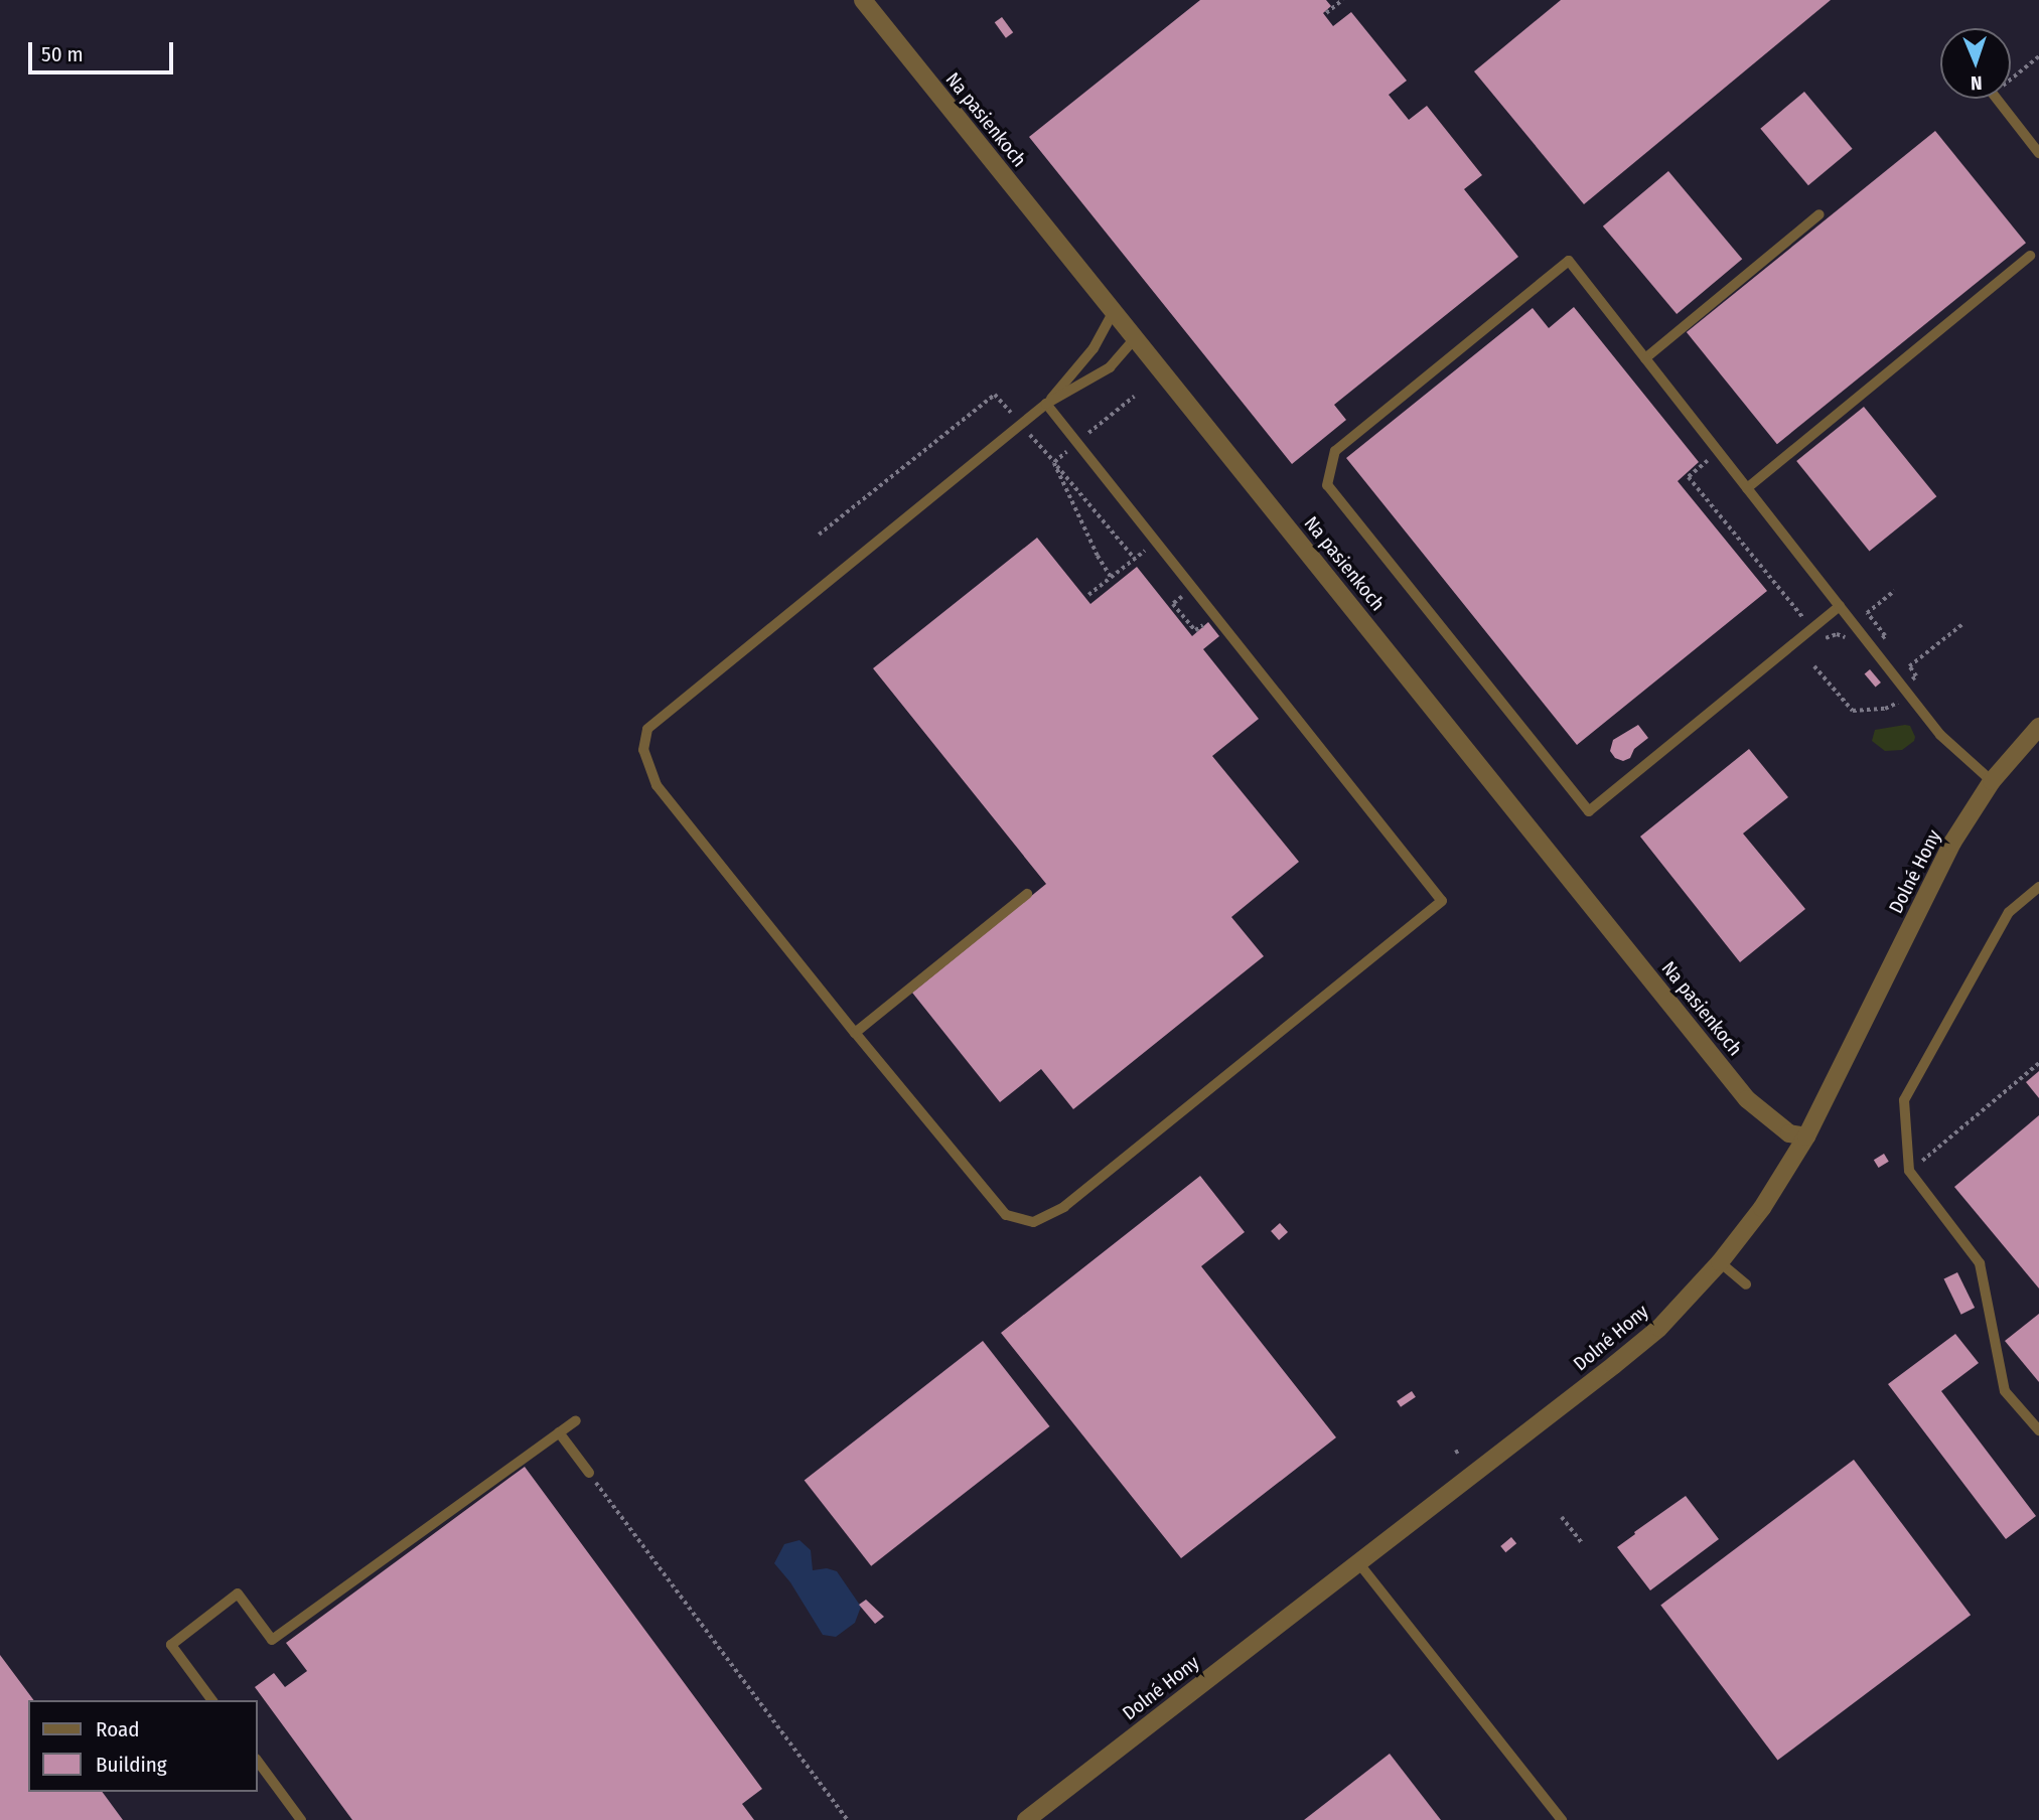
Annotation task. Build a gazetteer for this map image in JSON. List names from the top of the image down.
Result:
{
  "streets": {
    "street": ["Na pasienkoch", "Dolné Hony"]
  },
  "crossings": [
    ["Na pasienkoch", "Dolné Hony"]
  ],
  "legend": ["Road", "Building"],
  "scale_bar": "50 m",
  "north": "bottom"
}
